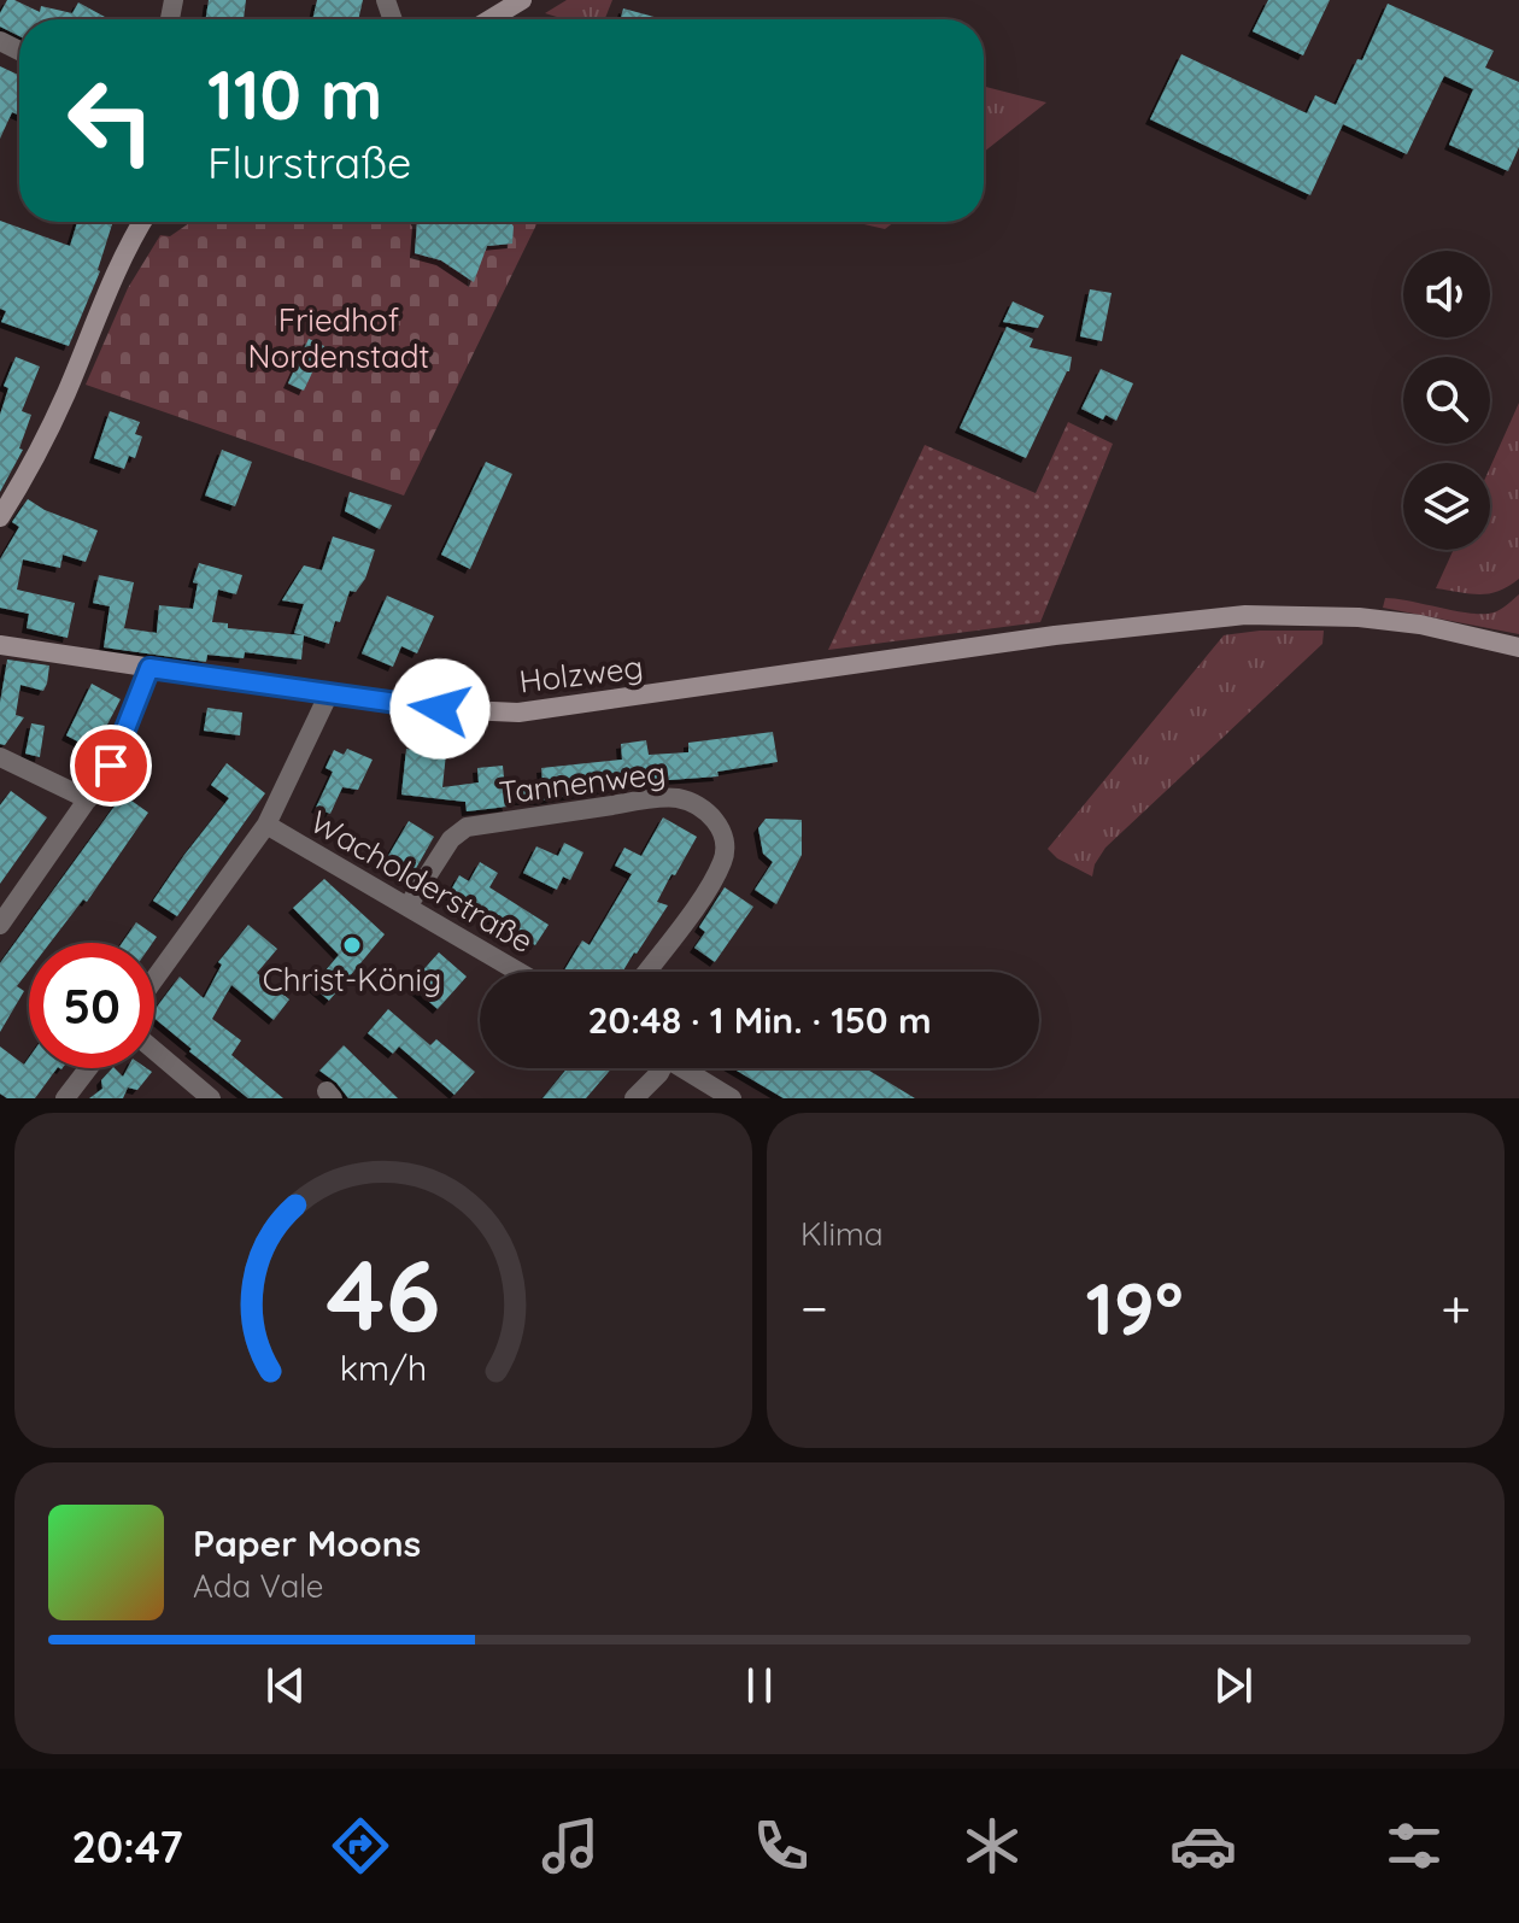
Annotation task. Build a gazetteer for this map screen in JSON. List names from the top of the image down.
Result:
{
  "streets": {
    "main road": ["Holzweg"],
    "street": ["Tannenweg", "Wacholderstraße"]
  },
  "crossings": [
    ["Tannenweg", "Wacholderstraße"]
  ],
  "parks": ["Friedhof Nordenstadt"],
  "places": ["Christ-König"],
  "page": {
    "turn": ["110 m", "Flurstraße"],
    "limit": "50",
    "trip": "20:48 · 1 Min. · 150 m",
    "tile": "Klima",
    "heat": ["−", "19°", "+"],
    "song": ["Paper Moons", "Ada Vale"],
    "tabs": "20:47",
    "gauge": ["46", "km/h"]
  }
}
